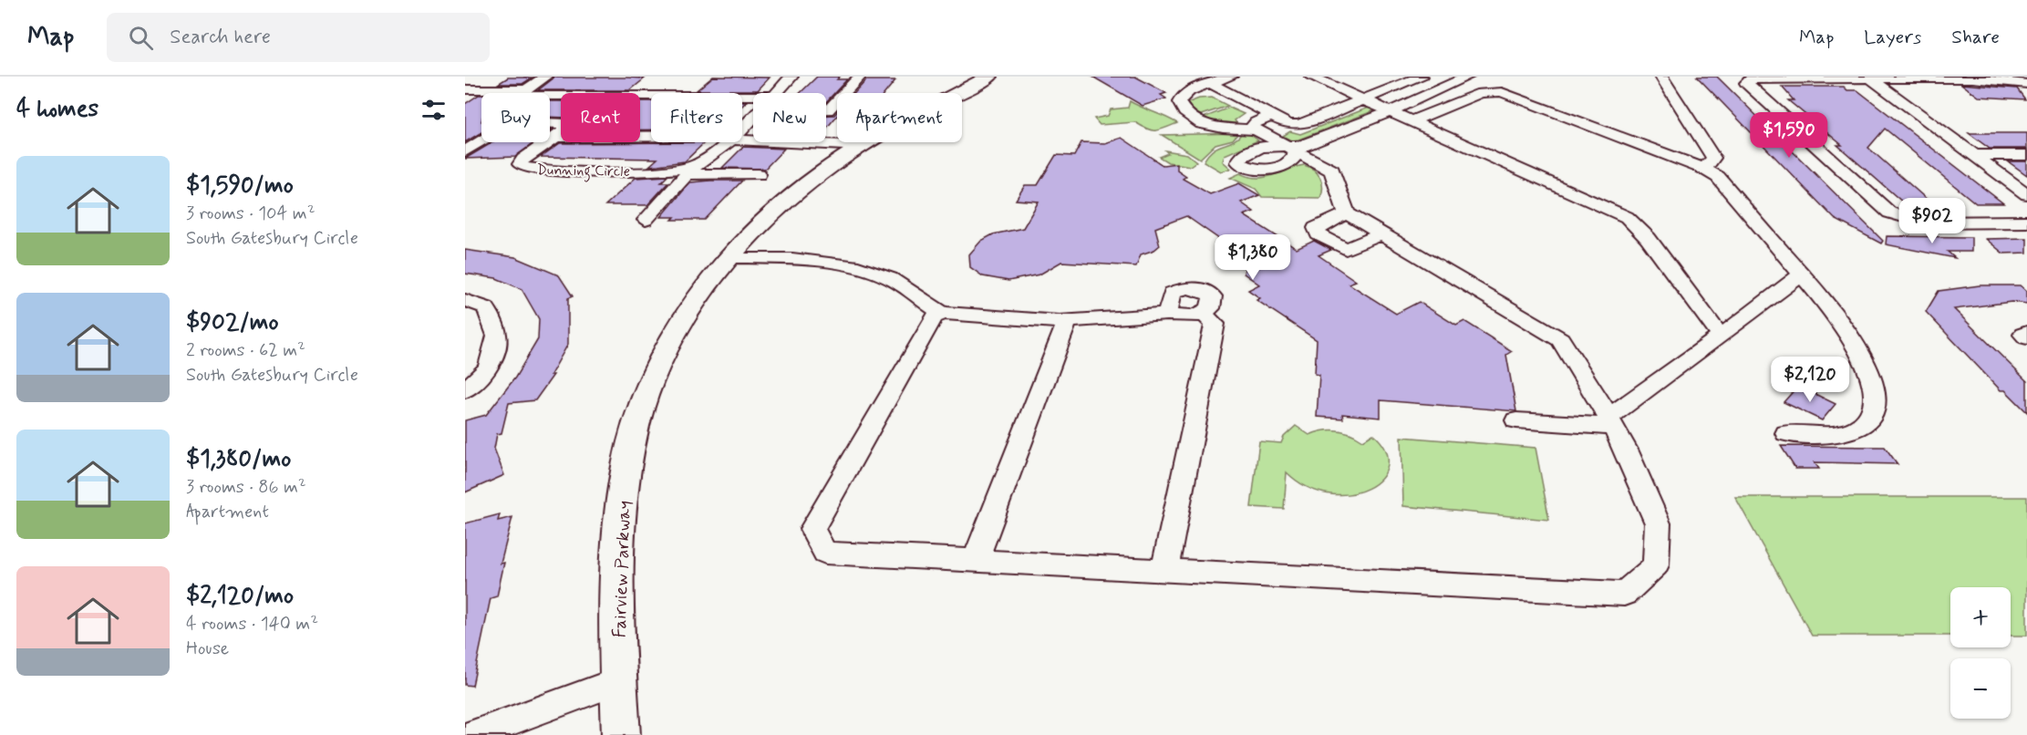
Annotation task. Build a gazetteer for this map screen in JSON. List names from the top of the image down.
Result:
{
  "streets": {
    "main road": ["Fairview Parkway"],
    "street": ["Dunning Circle"]
  },
  "page": {
    "header": "Map",
    "search": "Search here",
    "nav": ["Map", "Layers", "Share"],
    "heading": "4 homes",
    "chip": [
      "Buy",
      "Rent",
      "Filters",
      "New",
      "Apartment"
    ],
    "price": [
      "$1,590",
      "$902",
      "$1,380",
      "$2,120"
    ],
    "list": [
      {
        "name": "$1,590/mo",
        "note": "3 rooms · 104 m² · South Gatesbury Circle"
      },
      {
        "name": "$902/mo",
        "note": "2 rooms · 62 m² · South Gatesbury Circle"
      },
      {
        "name": "$1,380/mo",
        "note": "3 rooms · 86 m² · Apartment"
      },
      {
        "name": "$2,120/mo",
        "note": "4 rooms · 140 m² · House"
      }
    ],
    "map_buttons": ["+", "−"]
  }
}
